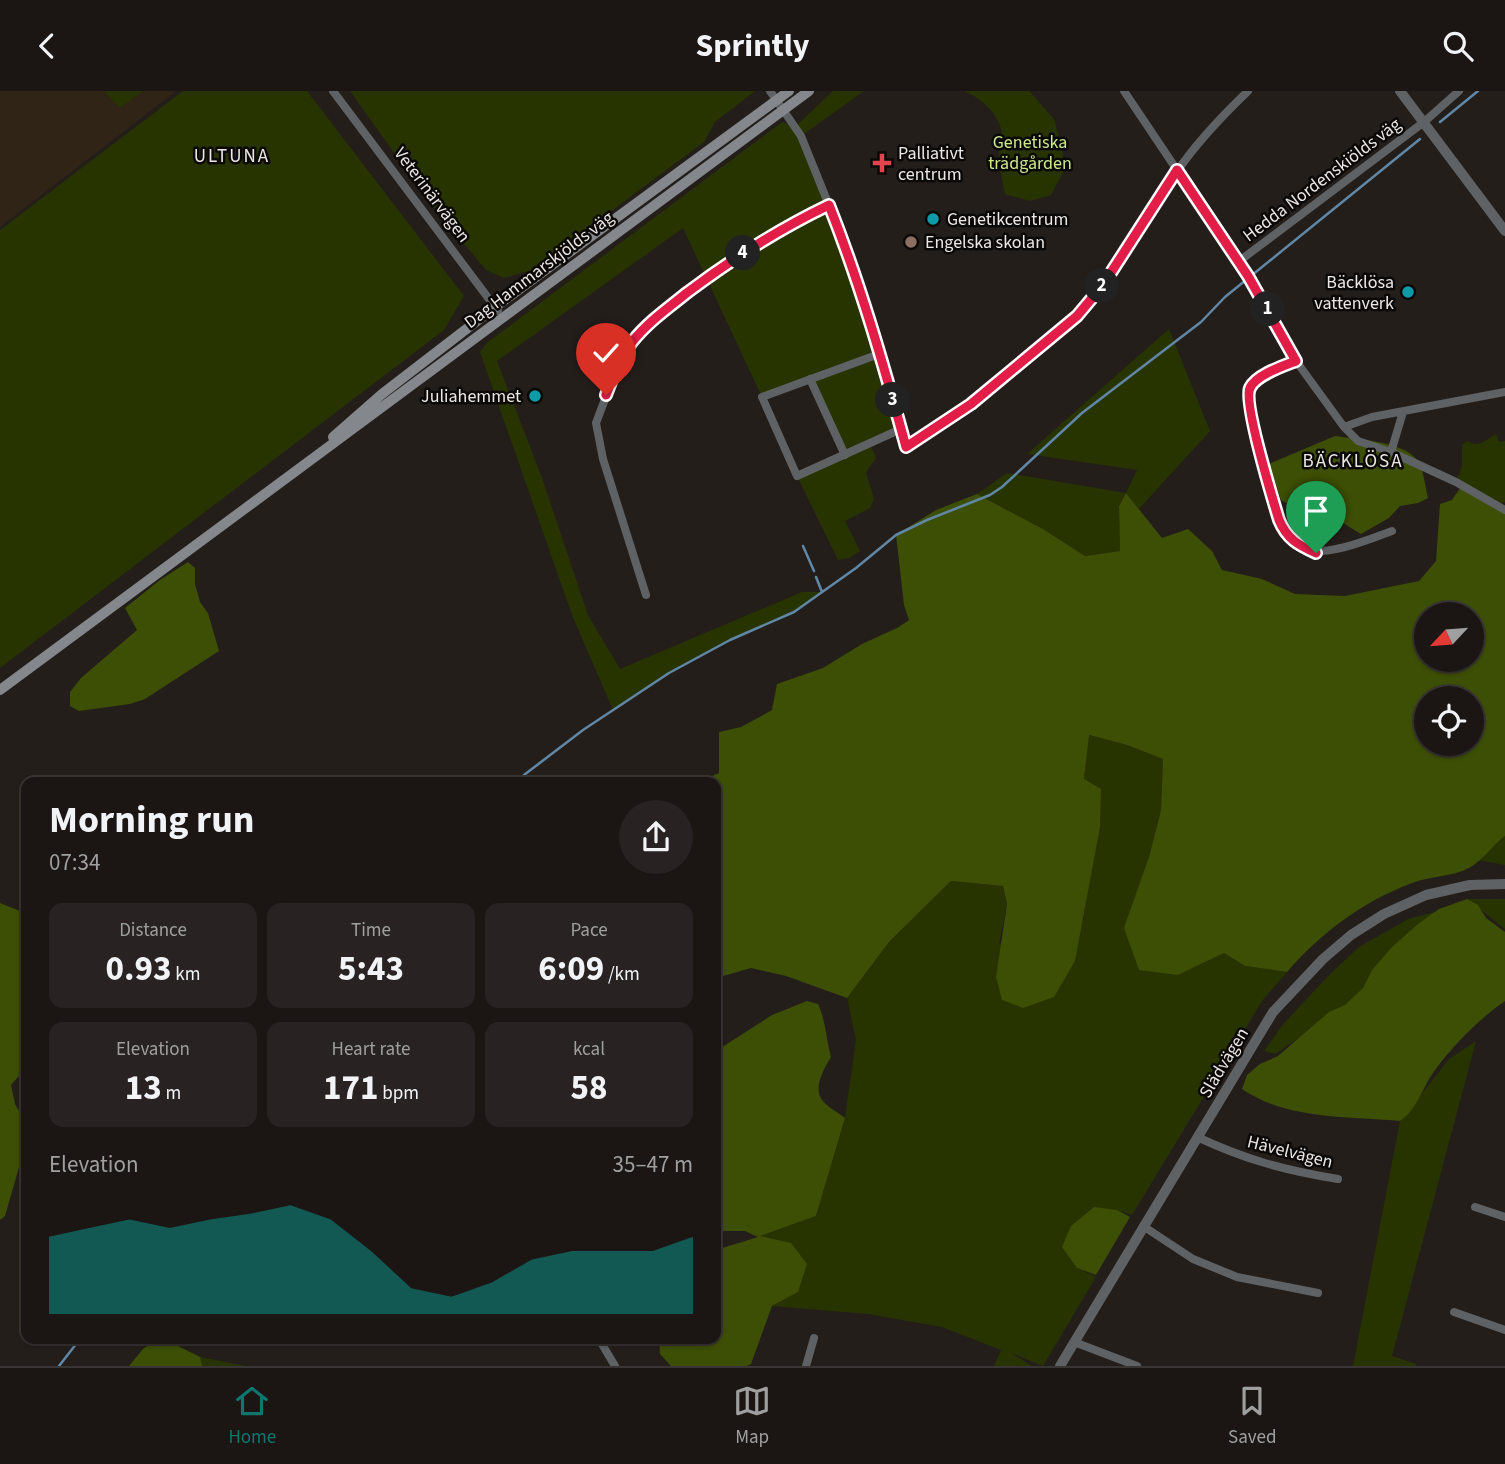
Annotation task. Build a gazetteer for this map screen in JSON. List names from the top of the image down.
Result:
{
  "streets": {
    "main road": ["Dag Hammarskjölds väg"],
    "street": [
      "Hedda Nordenskiölds väg",
      "Veterinärvägen",
      "Slädvägen",
      "Hävelvägen"
    ]
  },
  "crossings": [
    ["Veterinärvägen", "Dag Hammarskjölds väg"],
    ["Slädvägen", "Hävelvägen"]
  ],
  "districts": ["ULTUNA", "BÄCKLÖSA"],
  "parks": ["Genetiska trädgården"],
  "places": {
    "health": ["Palliativt centrum"],
    "other": [
      "Genetikcentrum",
      "Engelska skolan",
      "Bäcklösa vattenverk",
      "Juliahemmet"
    ]
  },
  "north": "bottom left",
  "page": {
    "header": "Sprintly",
    "pins": [
      "4",
      "2",
      "1",
      "3"
    ],
    "heading": ["Morning run", "07:34"],
    "stats": [
      ["Distance", "0.93 km"],
      ["Time", "5:43"],
      ["Pace", "6:09 /km"],
      ["Elevation", "13 m"],
      ["Heart rate", "171 bpm"],
      ["kcal", "58"]
    ],
    "chart": ["Elevation", "35–47 m"],
    "tabs": ["Home", "Map", "Saved"]
  }
}
